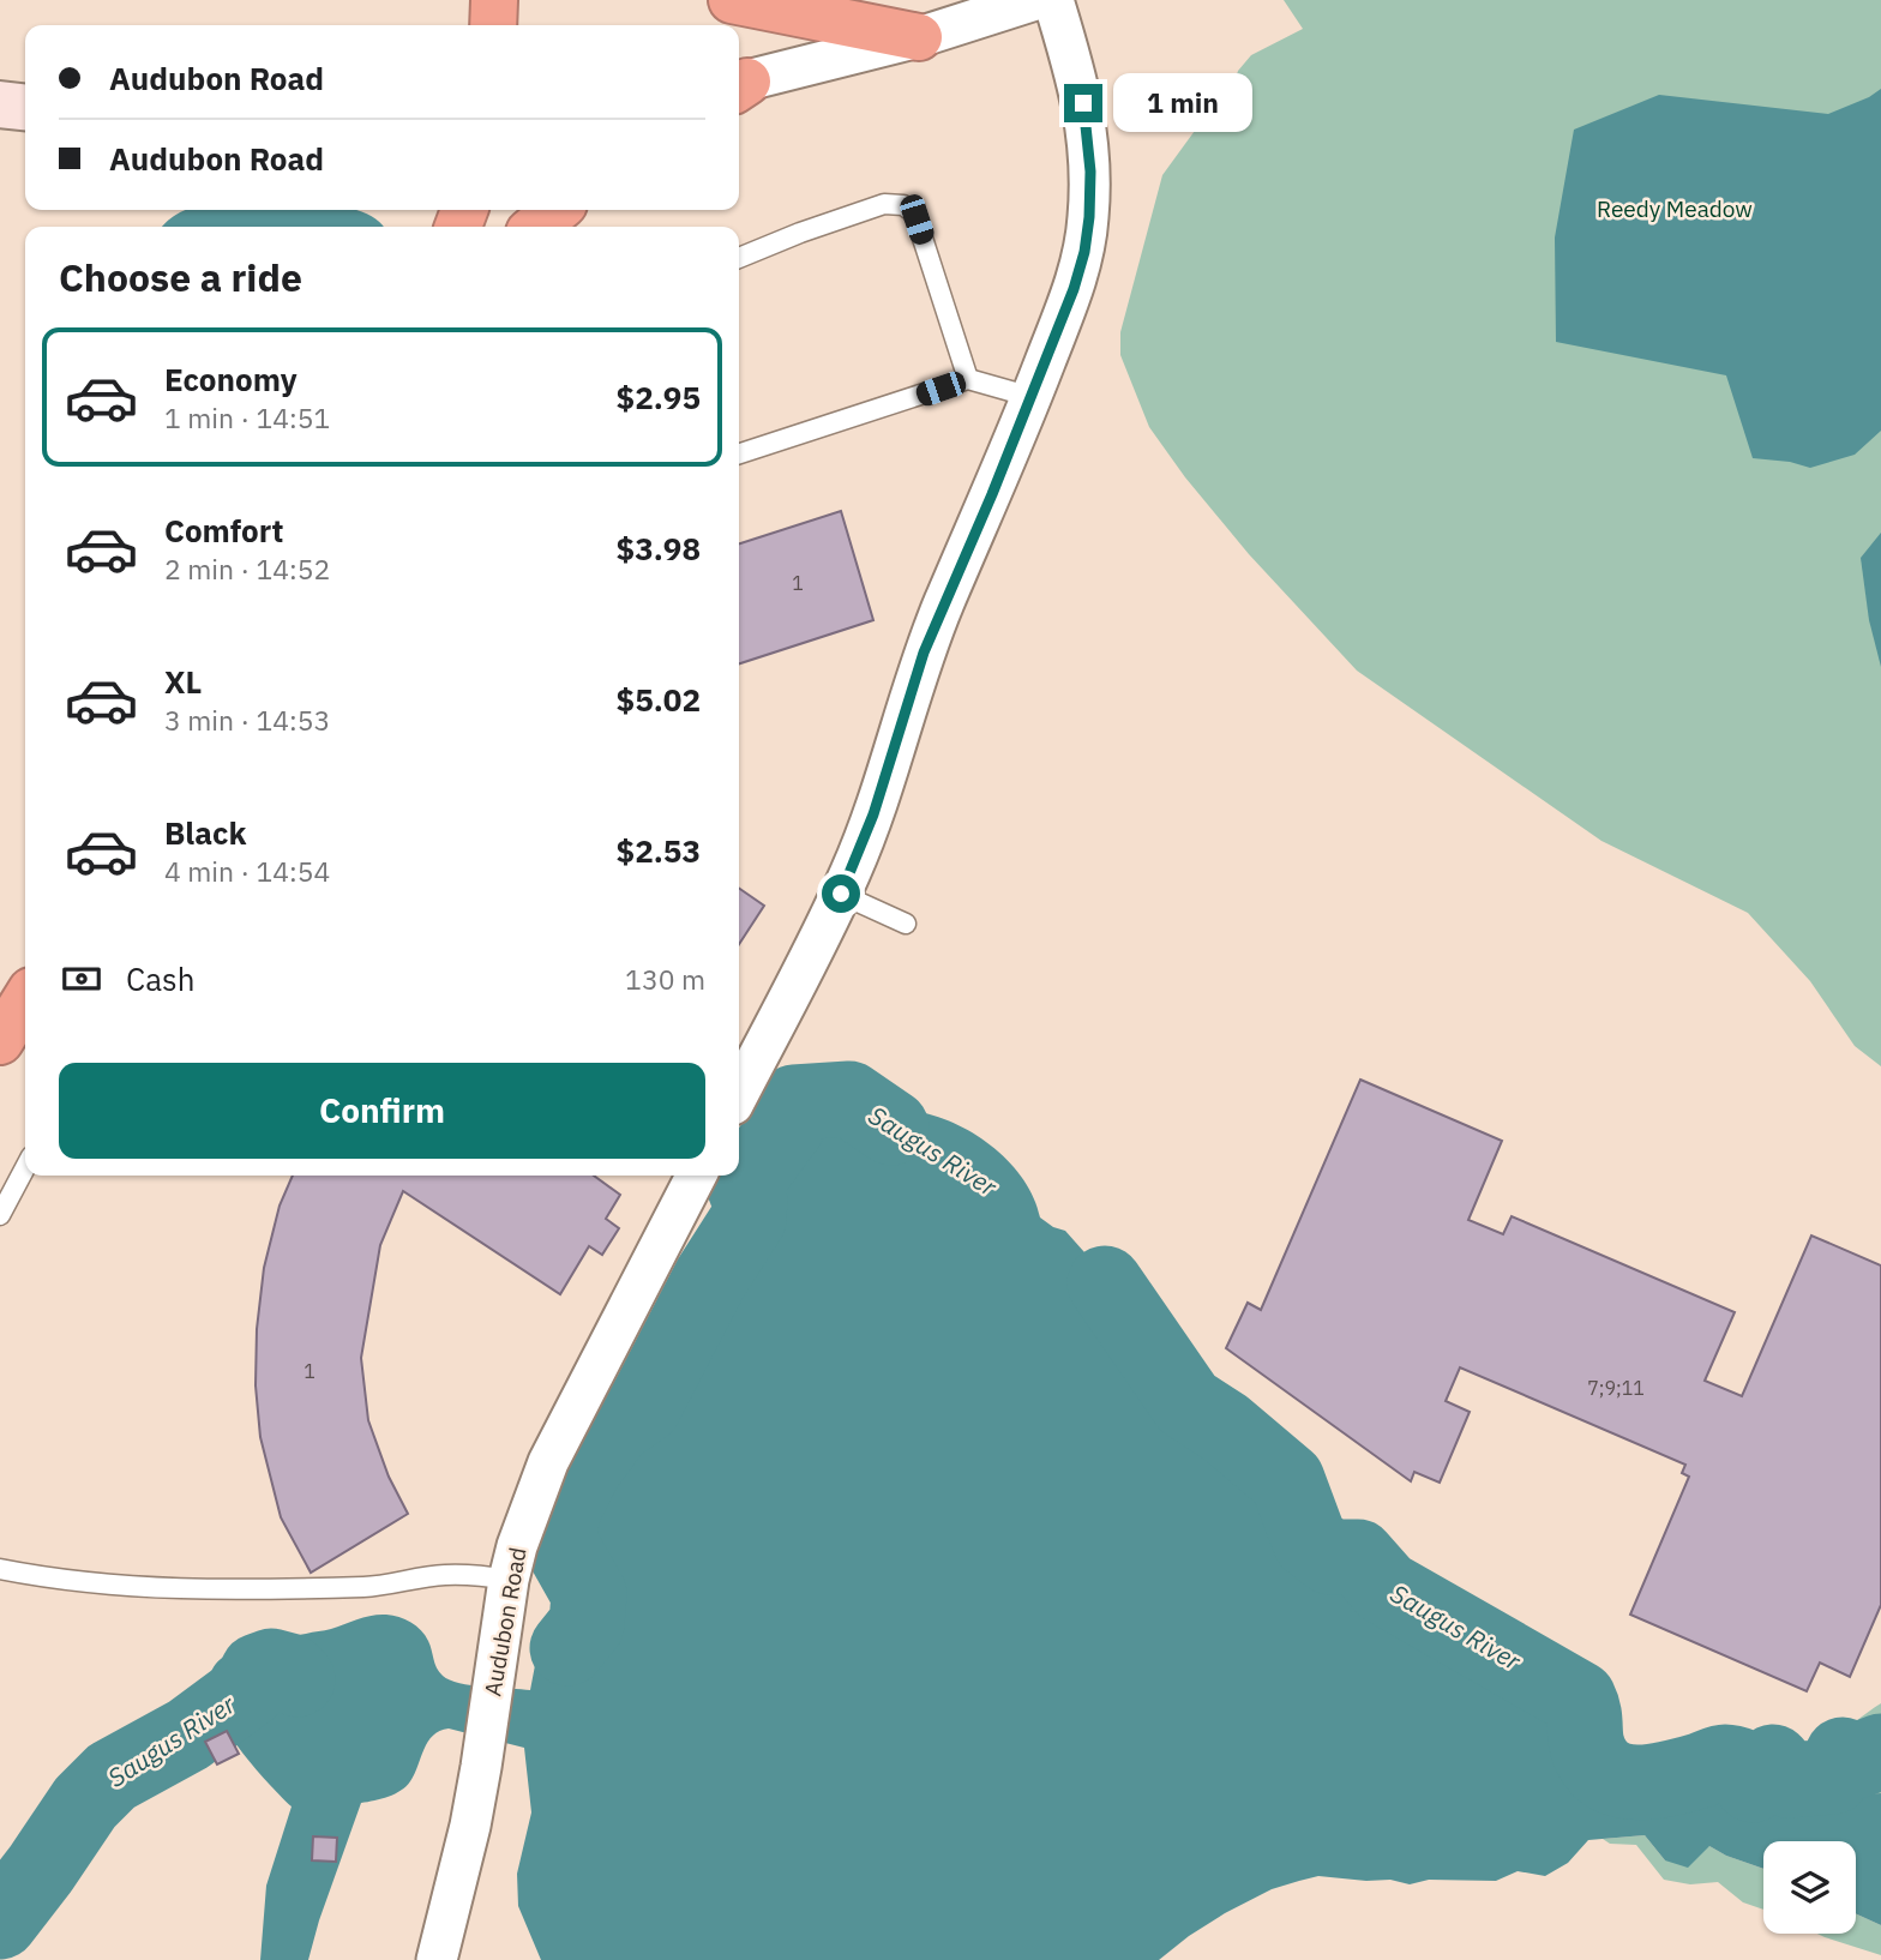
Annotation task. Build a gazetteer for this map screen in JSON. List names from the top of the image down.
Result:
{
  "streets": {
    "street": ["Audubon Road"]
  },
  "water": ["Saugus River"],
  "parks": ["Reedy Meadow"],
  "house_numbers": ["1", "1", "7;9;11"],
  "page": {
    "banner": ["Audubon Road", "Audubon Road"],
    "bubble": "1 min",
    "heading": "Choose a ride",
    "list": [
      {
        "name": "Economy",
        "note": "1 min · 14:51",
        "value": "$2.95"
      },
      {
        "name": "Comfort",
        "note": "2 min · 14:52",
        "value": "$3.98"
      },
      {
        "name": "XL",
        "note": "3 min · 14:53",
        "value": "$5.02"
      },
      {
        "name": "Black",
        "note": "4 min · 14:54",
        "value": "$2.53"
      }
    ],
    "pay": ["Cash", "130 m"],
    "buttons": "Confirm"
  }
}
